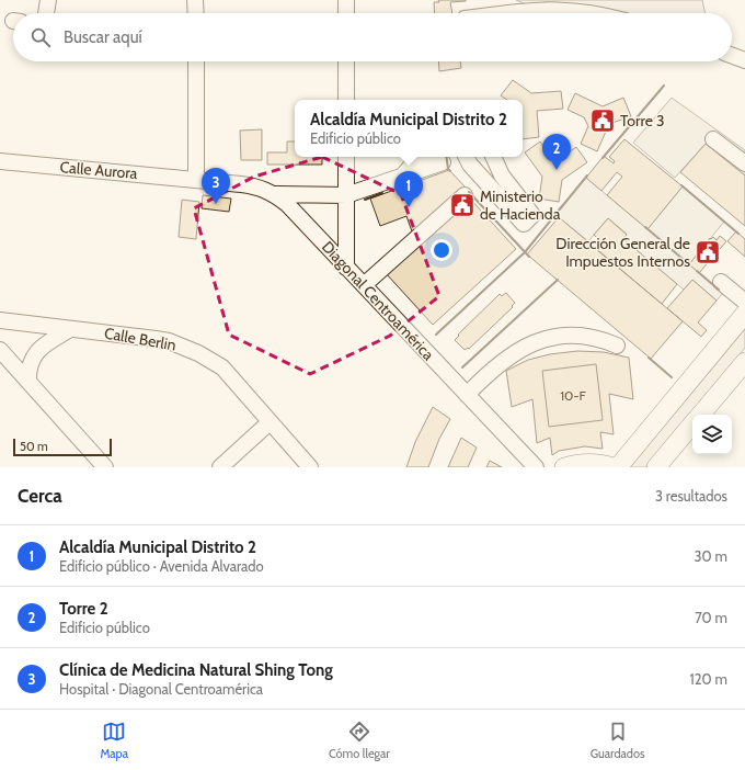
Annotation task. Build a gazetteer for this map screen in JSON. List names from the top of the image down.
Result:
{
  "streets": {
    "street": ["Calle Aurora", "Diagonal Centroamérica", "Calle Berlin"]
  },
  "crossings": [
    ["Calle Aurora", "Diagonal Centroamérica"]
  ],
  "places": {
    "public building": ["Torre 3", "Ministerio de Hacienda", "Dirección General de Impuestos Internos"]
  },
  "house_numbers": ["10-F"],
  "scale_bar": "50 m",
  "page": {
    "search": "Buscar aquí",
    "popup": ["Alcaldía Municipal Distrito 2", "Edificio público"],
    "pins": ["2", "3", "1"],
    "scale": "50 m",
    "heading": ["Cerca", "3 resultados"],
    "list": [
      {
        "mark": "1",
        "name": "Alcaldía Municipal Distrito 2",
        "note": "Edificio público · Avenida Alvarado",
        "value": "30 m"
      },
      {
        "mark": "2",
        "name": "Torre 2",
        "note": "Edificio público",
        "value": "70 m"
      },
      {
        "mark": "3",
        "name": "Clínica de Medicina Natural Shing Tong",
        "note": "Hospital · Diagonal Centroamérica",
        "value": "120 m"
      }
    ],
    "nav": ["Mapa", "Cómo llegar", "Guardados"]
  }
}
